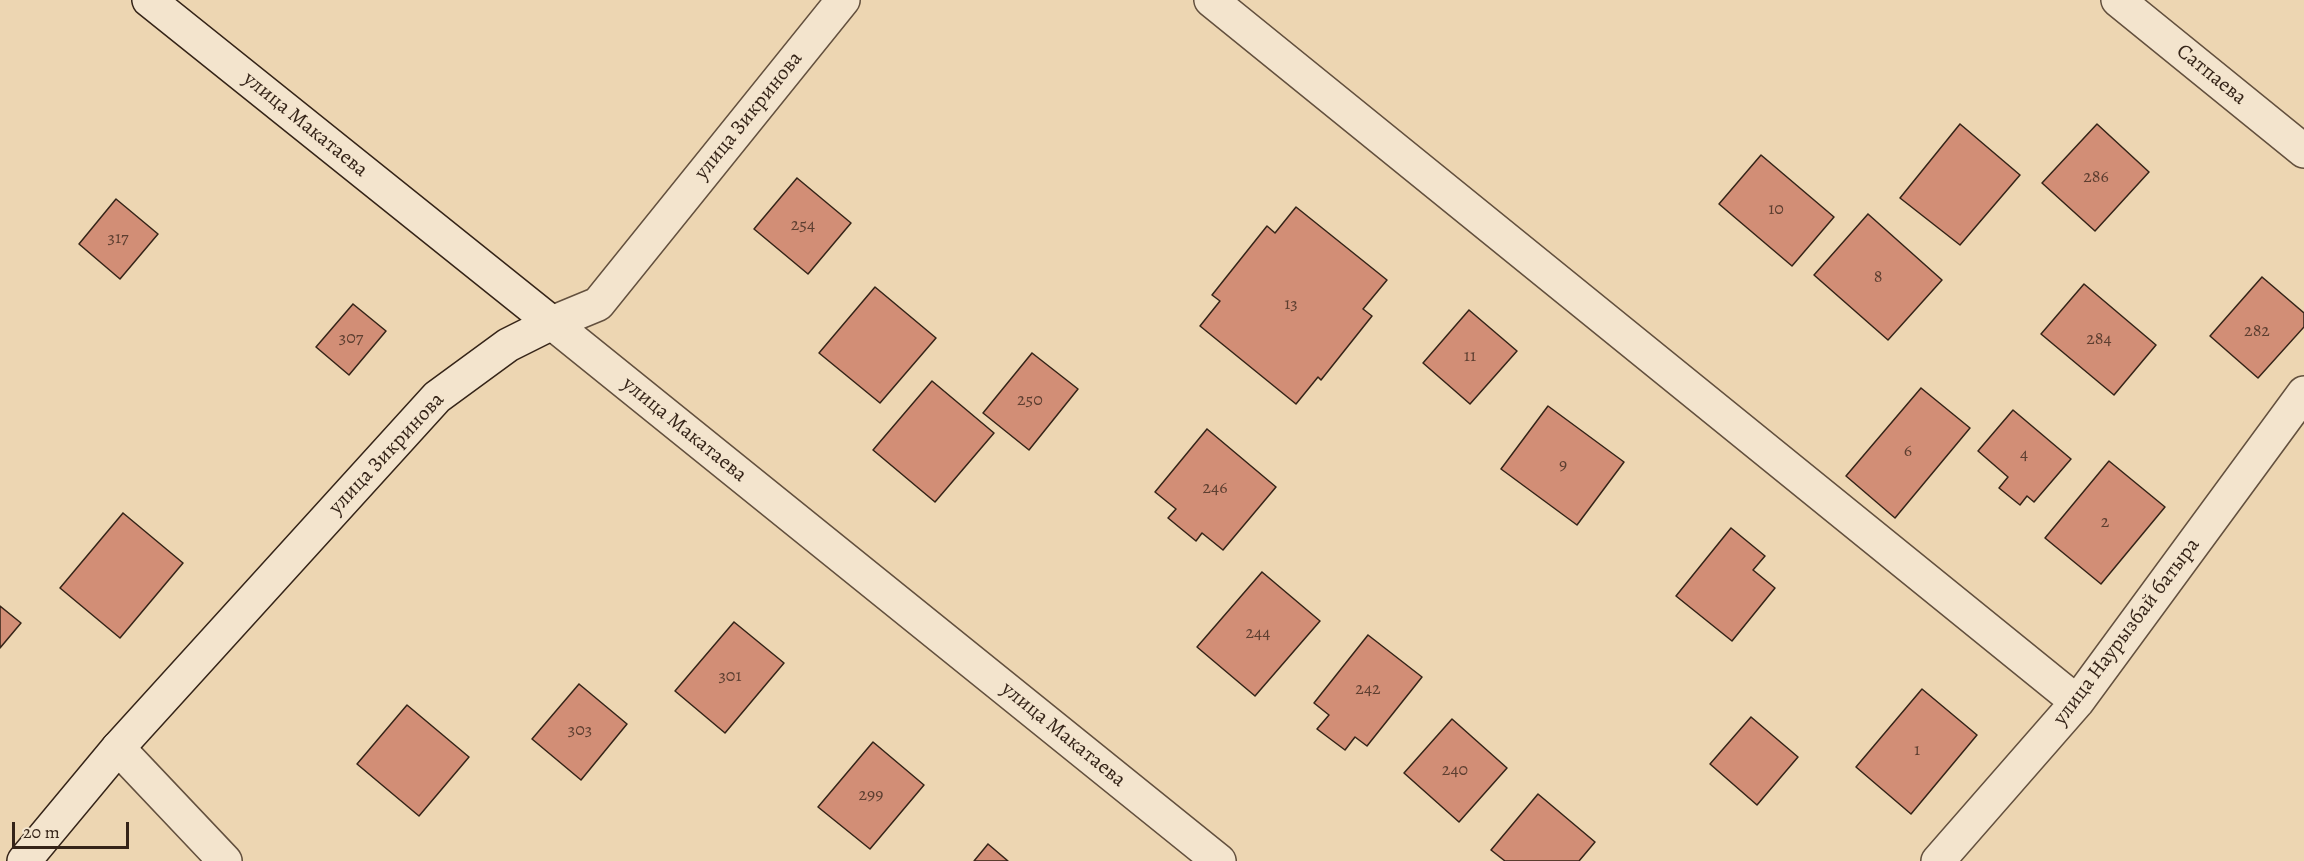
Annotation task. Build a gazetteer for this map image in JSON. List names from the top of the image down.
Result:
{
  "streets": {
    "street": [
      "Сатпаева",
      "улица Зикринова",
      "улица Макатаева",
      "улица Наурызбай батыра"
    ]
  },
  "crossings": [
    ["улица Зикринова", "улица Макатаева"]
  ],
  "house_numbers": [
    "286",
    "10",
    "254",
    "317",
    "8",
    "13",
    "282",
    "307",
    "284",
    "11",
    "250",
    "6",
    "4",
    "9",
    "246",
    "2",
    "244",
    "301",
    "242",
    "303",
    "1",
    "240",
    "299"
  ],
  "scale_bar": "20 m"
}
